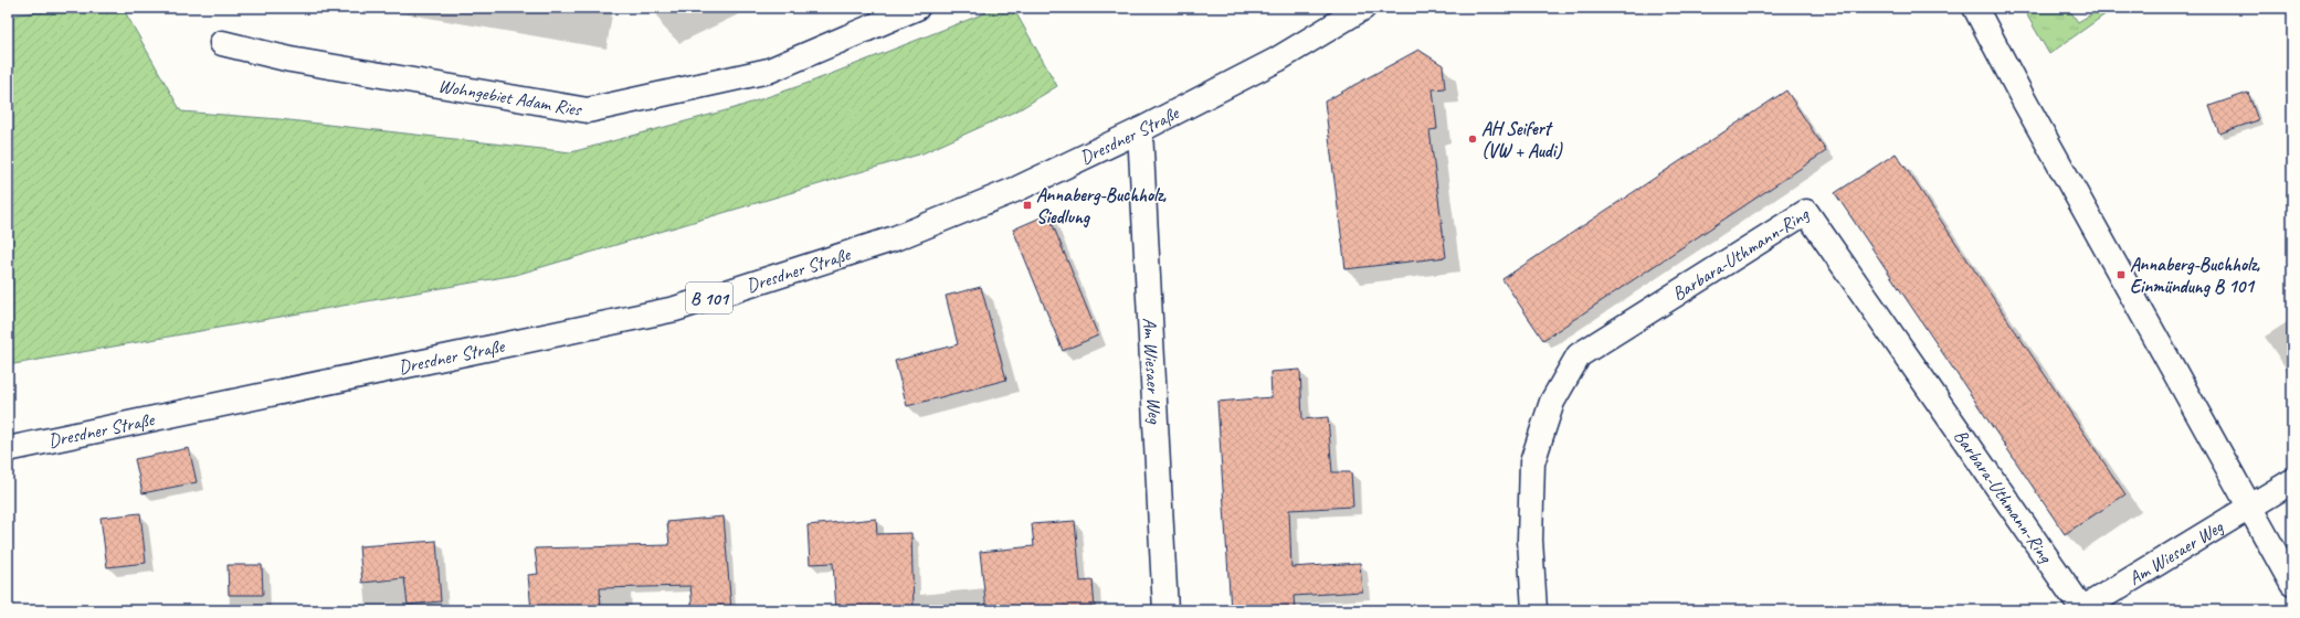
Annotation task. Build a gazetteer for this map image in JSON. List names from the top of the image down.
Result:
{
  "streets": {
    "street": [
      "Wohngebiet Adam Ries",
      "Dresdner Straße",
      "Barbara-Uthmann-Ring",
      "B 101",
      "Am Wiesaer Weg"
    ]
  },
  "crossings": [
    ["Dresdner Straße", "Am Wiesaer Weg"],
    ["Barbara-Uthmann-Ring", "Am Wiesaer Weg"]
  ],
  "places": {
    "other": ["AH Seifert (VW + Audi)"],
    "transit": ["Annaberg-Buchholz, Siedlung", "Annaberg-Buchholz, Einmündung B 101"]
  }
}
